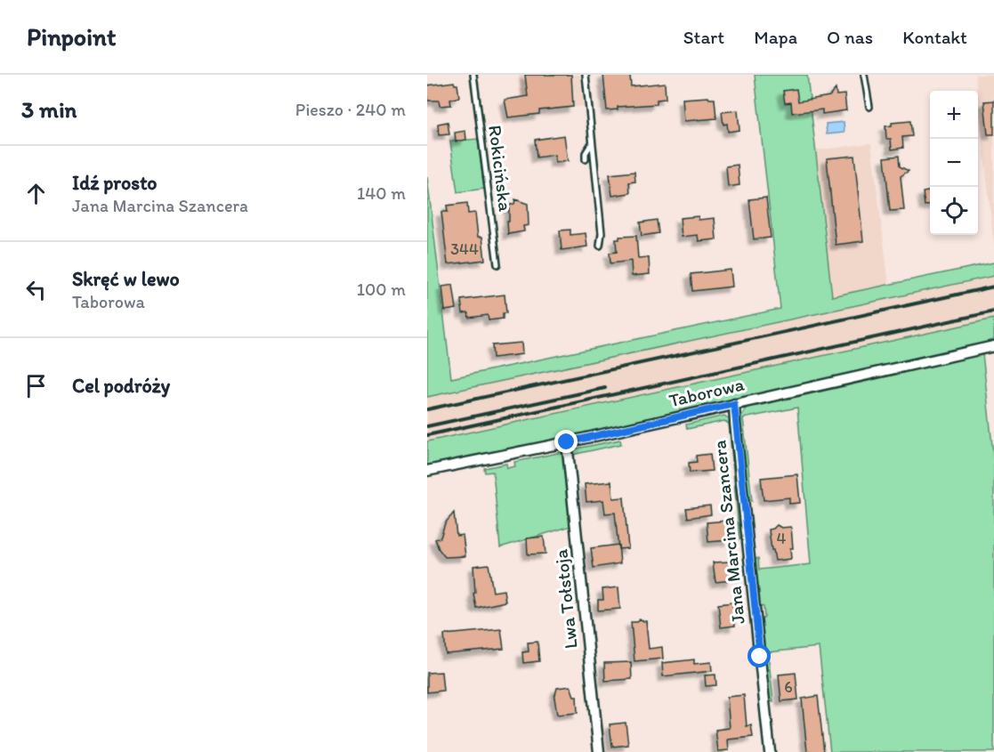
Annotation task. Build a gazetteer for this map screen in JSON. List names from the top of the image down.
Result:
{
  "streets": {
    "street": ["Taborowa", "Jana Marcina Szancera", "Lwa Tołstoja"],
    "lane": ["Rokicińska"]
  },
  "crossings": [
    ["Taborowa", "Jana Marcina Szancera"],
    ["Taborowa", "Lwa Tołstoja"]
  ],
  "house_numbers": ["344", "4", "6"],
  "page": {
    "header": "Pinpoint",
    "nav": [
      "Start",
      "Mapa",
      "O nas",
      "Kontakt"
    ],
    "heading": ["3 min", "Pieszo · 240 m"],
    "map_buttons": ["+", "−"],
    "list": [
      ["Idź prosto", "Jana Marcina Szancera", "140 m"],
      ["Skręć w lewo", "Taborowa", "100 m"],
      "Cel podróży"
    ]
  }
}
